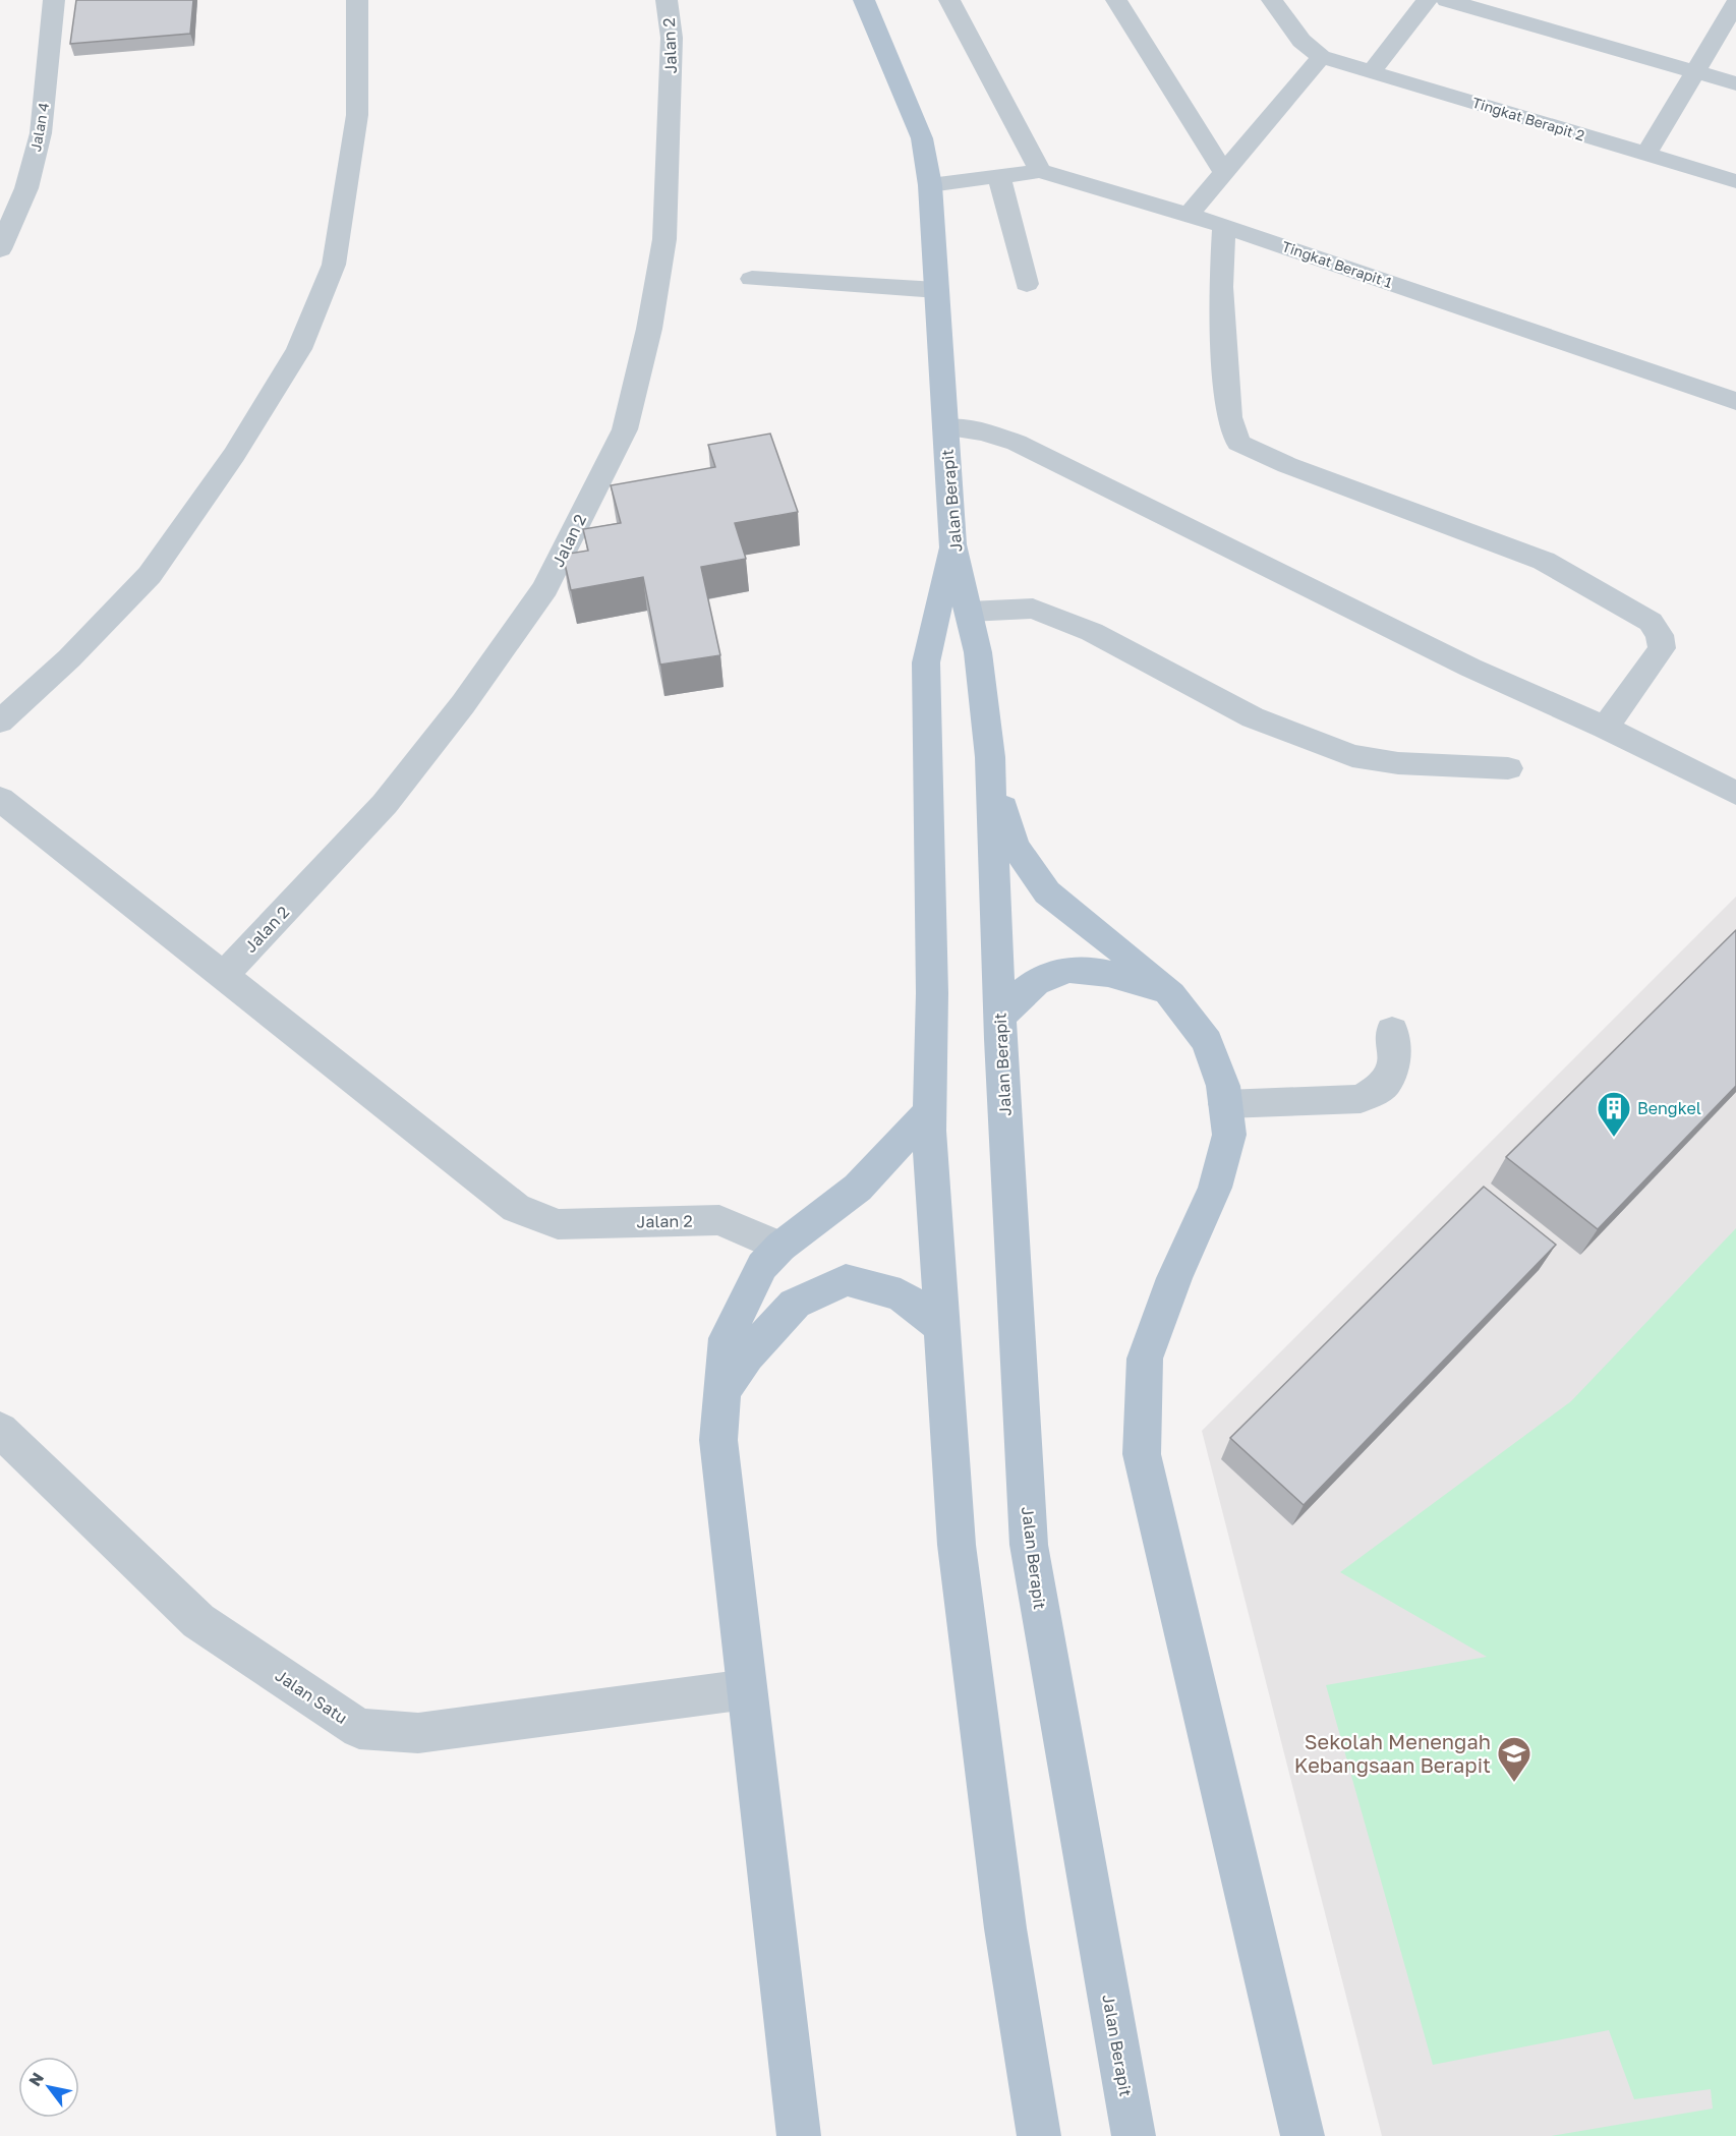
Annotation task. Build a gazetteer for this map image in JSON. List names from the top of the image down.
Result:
{
  "streets": {
    "main road": ["Jalan Berapit"],
    "street": [
      "Jalan 2",
      "Tingkat Berapit 2",
      "Jalan 4",
      "Tingkat Berapit 1",
      "Jalan Satu"
    ]
  },
  "crossings": [
    ["Tingkat Berapit 1", "Jalan Berapit"]
  ],
  "places": {
    "building": ["Bengkel"],
    "school or university": ["Sekolah Menengah Kebangsaan Berapit"]
  },
  "north": "top left"
}
